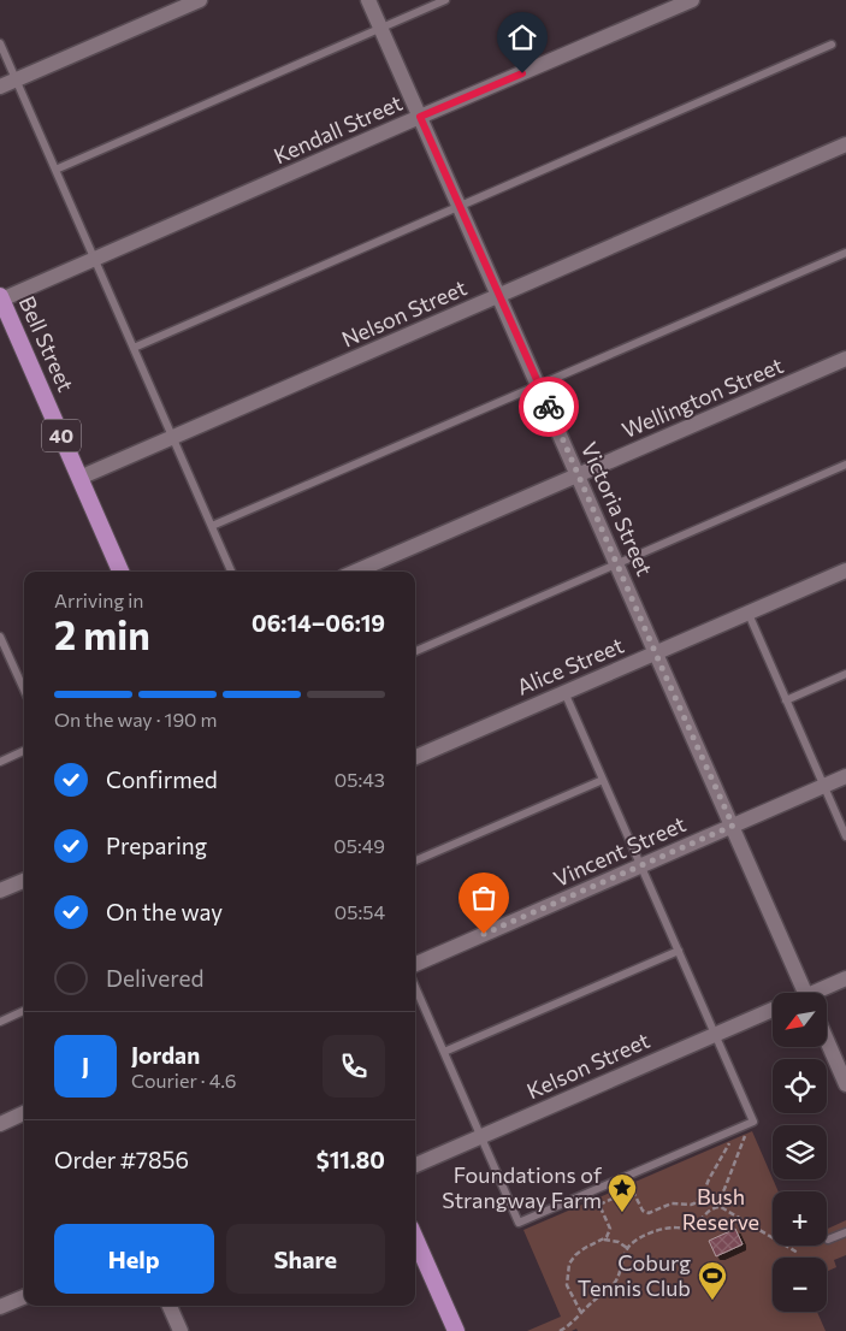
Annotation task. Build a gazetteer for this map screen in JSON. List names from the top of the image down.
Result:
{
  "streets": {
    "highway": ["Bell Street", "40"],
    "street": [
      "Kendall Street",
      "Nelson Street",
      "Wellington Street",
      "Victoria Street",
      "Alice Street",
      "Vincent Street",
      "Kelson Street"
    ]
  },
  "crossings": [
    ["Kendall Street", "Bell Street"],
    ["Kendall Street", "Victoria Street"],
    ["Nelson Street", "Bell Street"],
    ["Nelson Street", "Victoria Street"],
    ["Wellington Street", "Victoria Street"],
    ["Victoria Street", "Alice Street"],
    ["Victoria Street", "Vincent Street"]
  ],
  "parks": ["Bush Reserve"],
  "places": {
    "place": ["Foundations of Strangway Farm"],
    "sports": ["Coburg Tennis Club"]
  },
  "north": "bottom left",
  "page": {
    "heading": ["2 min", "Arriving in", "06:14–06:19"],
    "panel": [
      "Jordan",
      "Courier · 4.6",
      "Order #7856",
      "$11.80"
    ],
    "bar": "On the way · 190 m",
    "list": [
      ["Confirmed", "05:43"],
      ["Preparing", "05:49"],
      ["On the way", "05:54"],
      "Delivered"
    ],
    "map_buttons": ["+", "−"],
    "round": "J",
    "buttons": ["Help", "Share"]
  }
}
